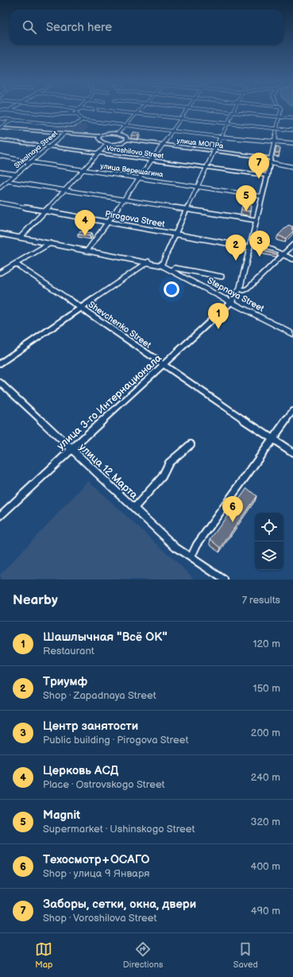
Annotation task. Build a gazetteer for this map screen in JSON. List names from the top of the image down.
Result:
{
  "streets": {
    "main road": ["улица МОПРа", "Voroshilova Street", "Stepnaya Street"],
    "street": [
      "Shkolnaya Street",
      "улица Верещагина",
      "Pirogova Street",
      "Shevchenko Street",
      "улица 3-го Интернационала",
      "улица 12 Марта"
    ]
  },
  "crossings": [
    ["Shkolnaya Street", "Voroshilova Street"],
    ["Shkolnaya Street", "улица Верещагина"],
    ["Stepnaya Street", "улица 3-го Интернационала"],
    ["Shevchenko Street", "улица 3-го Интернационала"],
    ["улица 3-го Интернационала", "улица 12 Марта"]
  ],
  "page": {
    "search": "Search here",
    "pins": [
      "7",
      "5",
      "4",
      "3",
      "2",
      "1",
      "6"
    ],
    "heading": ["Nearby", "7 results"],
    "list": [
      {
        "mark": "1",
        "name": "Шашлычная \"Всё ОК\"",
        "note": "Restaurant",
        "value": "120 m"
      },
      {
        "mark": "2",
        "name": "Триумф",
        "note": "Shop · Zapadnaya Street",
        "value": "150 m"
      },
      {
        "mark": "3",
        "name": "Центр занятости",
        "note": "Public building · Pirogova Street",
        "value": "200 m"
      },
      {
        "mark": "4",
        "name": "Церковь АСД",
        "note": "Place · Ostrovskogo Street",
        "value": "240 m"
      },
      {
        "mark": "5",
        "name": "Magnit",
        "note": "Supermarket · Ushinskogo Street",
        "value": "320 m"
      },
      {
        "mark": "6",
        "name": "Техосмотр+ОСАГО",
        "note": "Shop · улица 9 Января",
        "value": "400 m"
      },
      {
        "mark": "7",
        "name": "Заборы, сетки, окна, двери",
        "note": "Shop · Voroshilova Street",
        "value": "490 m"
      }
    ],
    "nav": ["Map", "Directions", "Saved"]
  }
}
